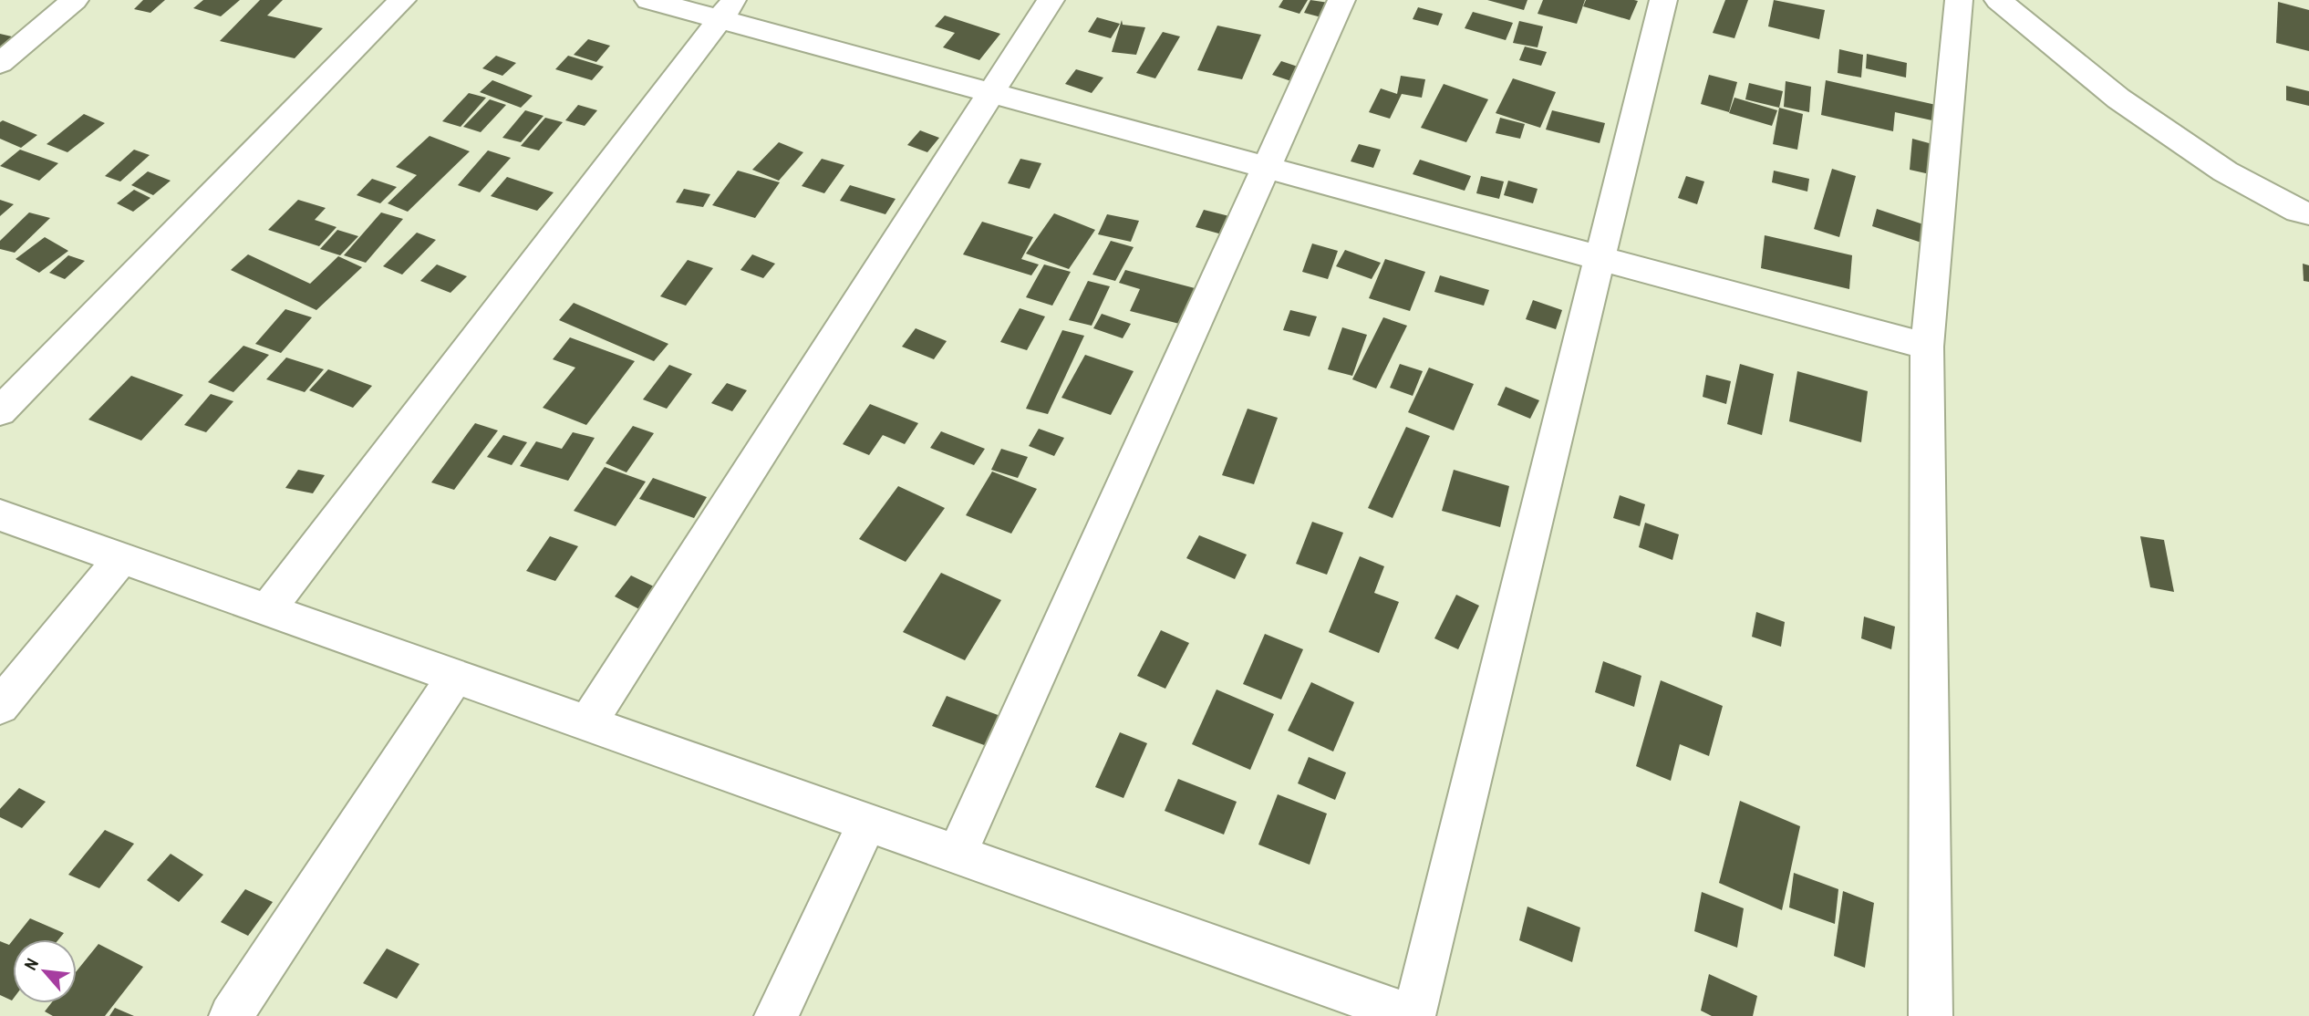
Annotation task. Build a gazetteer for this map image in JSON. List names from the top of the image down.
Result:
{
  "north": "top left"
}
